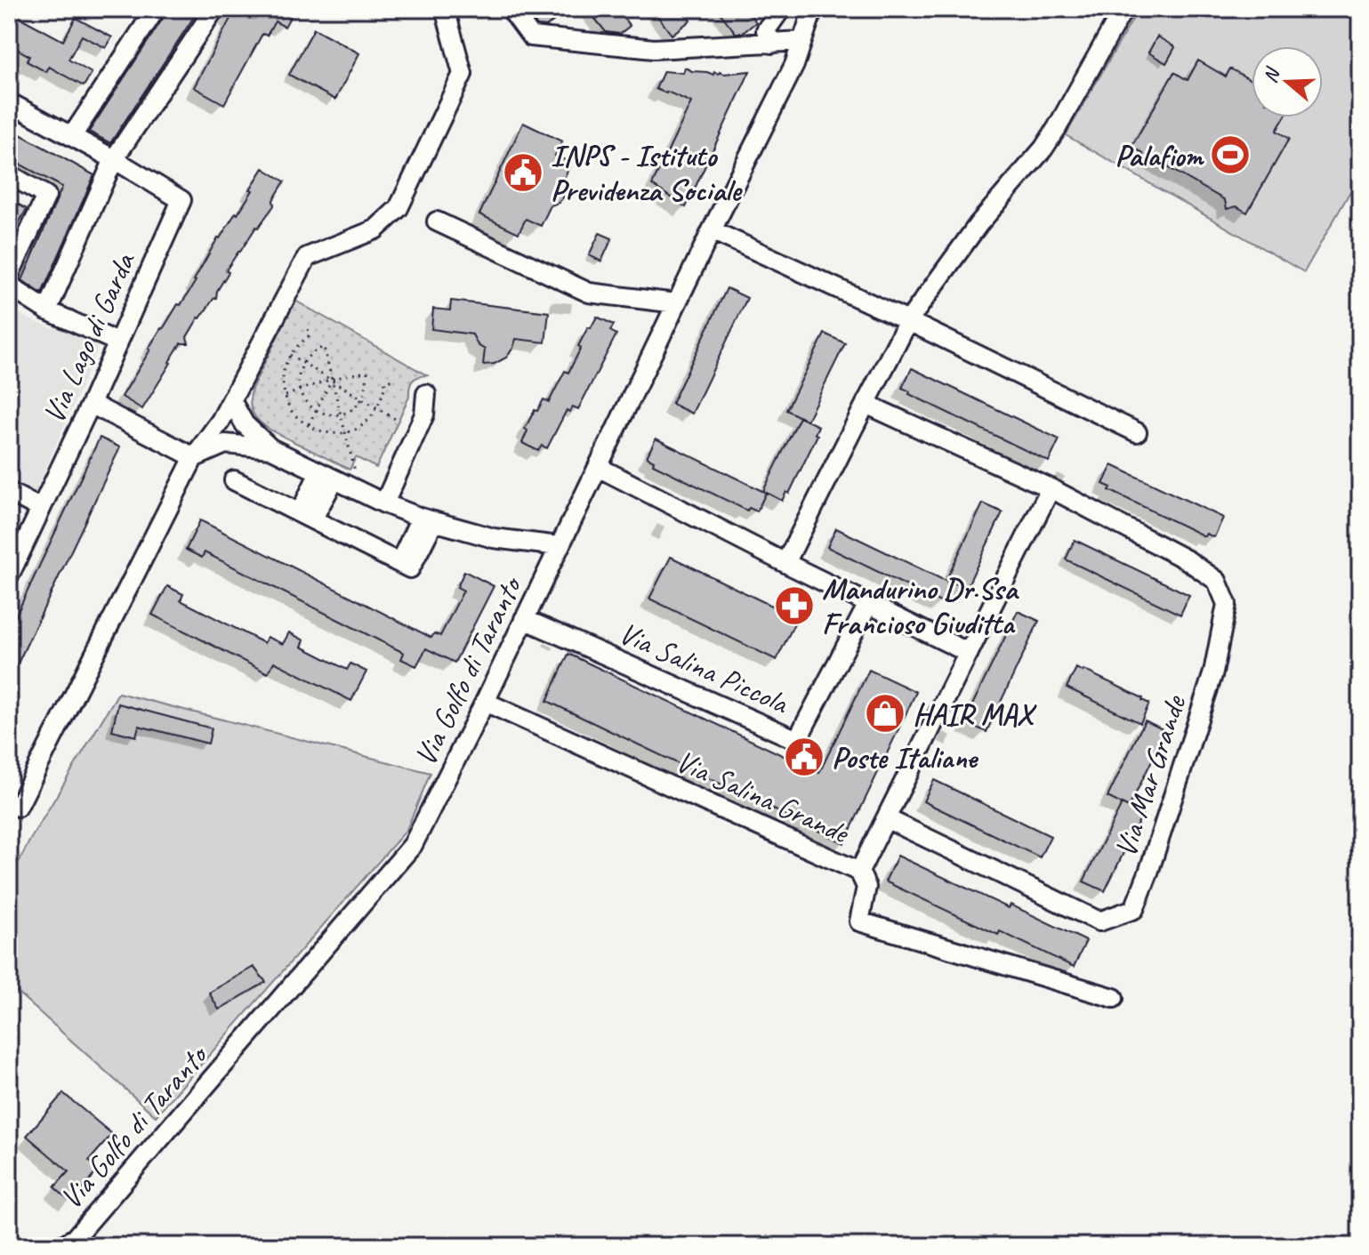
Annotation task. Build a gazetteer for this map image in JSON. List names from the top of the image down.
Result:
{
  "streets": {
    "street": [
      "Via Lago di Garda",
      "Via Salina Piccola",
      "Via Golfo di Taranto",
      "Via Mar Grande",
      "Via Salina Grande"
    ]
  },
  "crossings": [
    ["Via Salina Piccola", "Via Golfo di Taranto"],
    ["Via Golfo di Taranto", "Via Salina Grande"],
    ["Via Mar Grande", "Via Salina Grande"]
  ],
  "places": {
    "sports": ["Palafiom"],
    "public building": ["INPS - Istituto Previdenza Sociale", "Poste Italiane"],
    "pharmacy": ["Mandurino Dr.Ssa Francioso Giuditta"],
    "shop": ["HAIR MAX"]
  },
  "north": "left"
}
